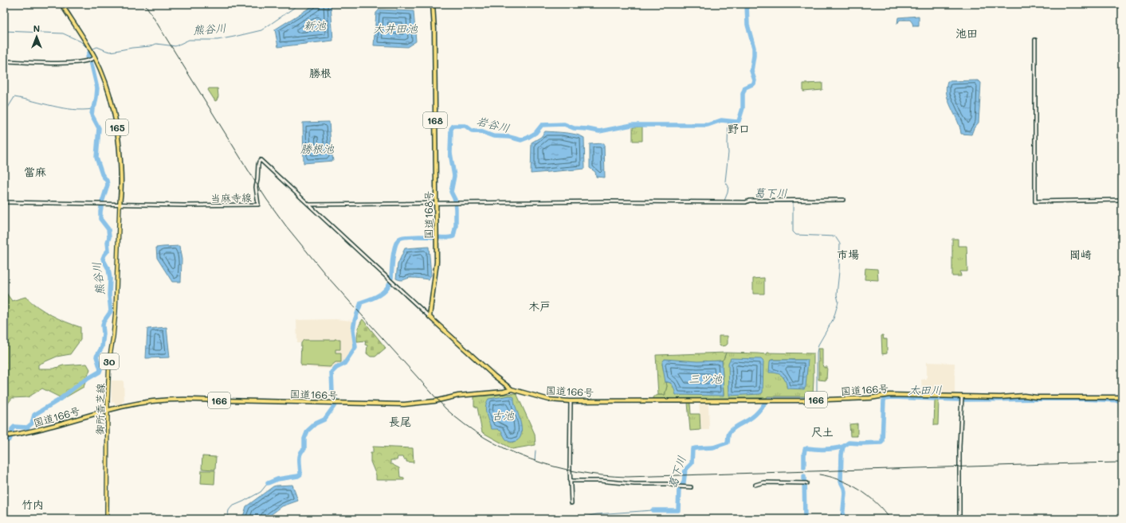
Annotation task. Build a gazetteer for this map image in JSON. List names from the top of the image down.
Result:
{
  "streets": {
    "highway": [
      "168",
      "165",
      "国道168号",
      "国道166号",
      "166"
    ],
    "main road": ["30", "御所香芝線"],
    "street": ["当麻寺線"]
  },
  "crossings": [
    ["165", "当麻寺線"],
    ["165", "御所香芝線"],
    ["当麻寺線", "国道168号"],
    ["当麻寺線", "御所香芝線"],
    ["国道166号", "御所香芝線"]
  ],
  "districts": [
    "池田",
    "勝根",
    "野口",
    "當麻",
    "市場",
    "岡崎",
    "木戸",
    "長尾",
    "尺土",
    "竹内"
  ],
  "water": [
    "新池",
    "大井田池",
    "熊谷川",
    "岩谷川",
    "勝根池",
    "葛下川",
    "三ツ池",
    "太田川",
    "古池"
  ],
  "north": "top"
}
